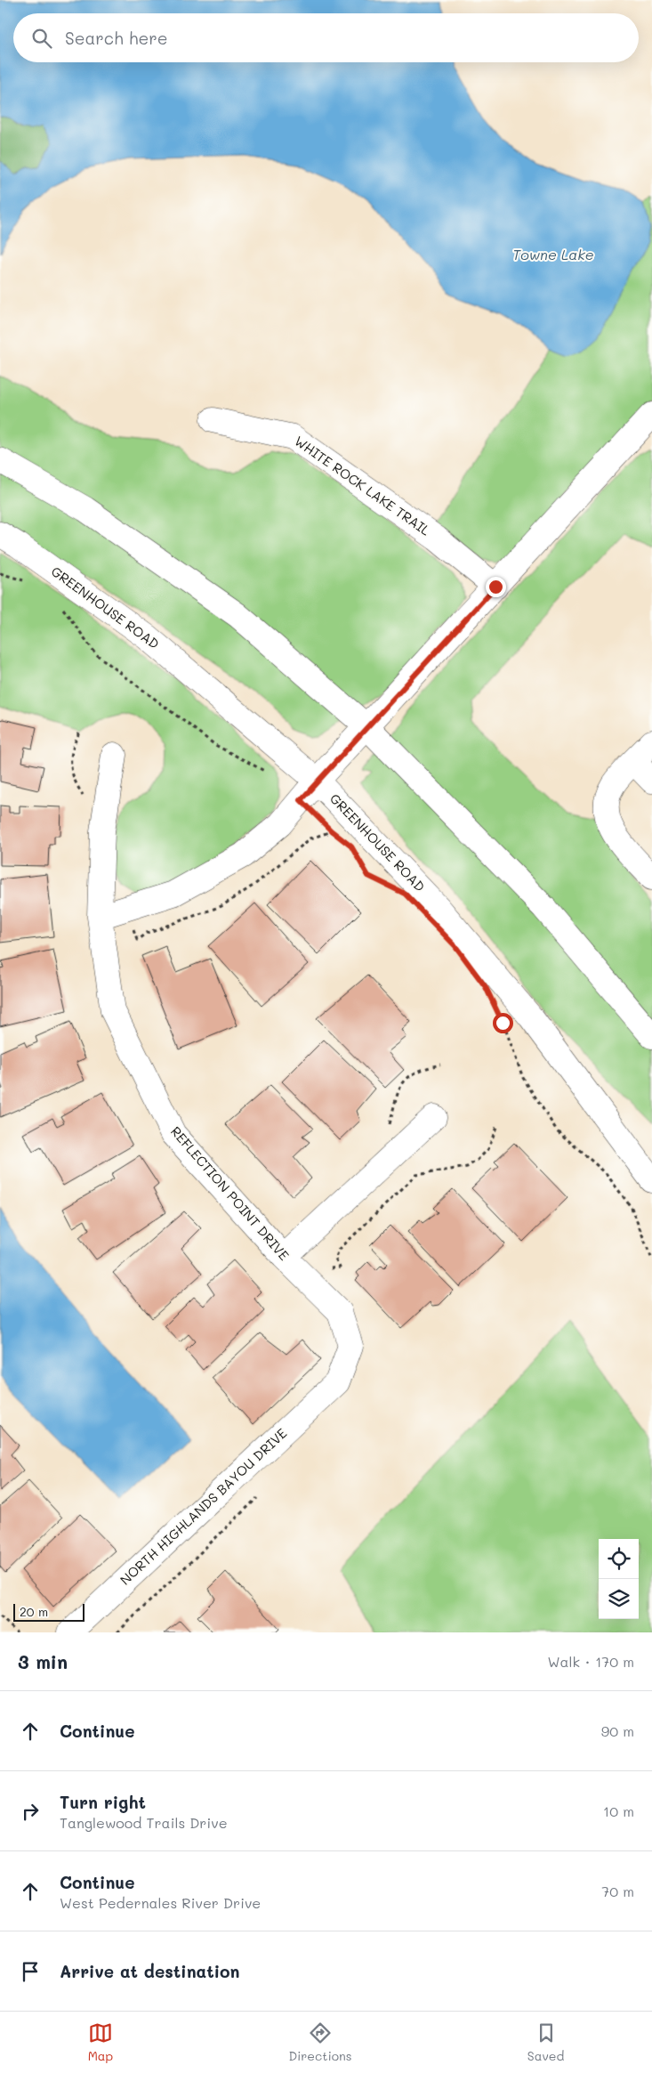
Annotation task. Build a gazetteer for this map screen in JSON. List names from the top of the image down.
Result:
{
  "streets": {
    "street": [
      "WHITE ROCK LAKE TRAIL",
      "GREENHOUSE ROAD",
      "REFLECTION POINT DRIVE",
      "NORTH HIGHLANDS BAYOU DRIVE"
    ]
  },
  "crossings": [
    ["REFLECTION POINT DRIVE", "NORTH HIGHLANDS BAYOU DRIVE"]
  ],
  "water": ["Towne Lake"],
  "scale_bar": "20 m",
  "page": {
    "search": "Search here",
    "scale": "20 m",
    "heading": ["3 min", "Walk · 170 m"],
    "list": [
      ["Continue", "90 m"],
      ["Turn right", "Tanglewood Trails Drive", "10 m"],
      ["Continue", "West Pedernales River Drive", "70 m"],
      "Arrive at destination"
    ],
    "nav": ["Map", "Directions", "Saved"]
  }
}
